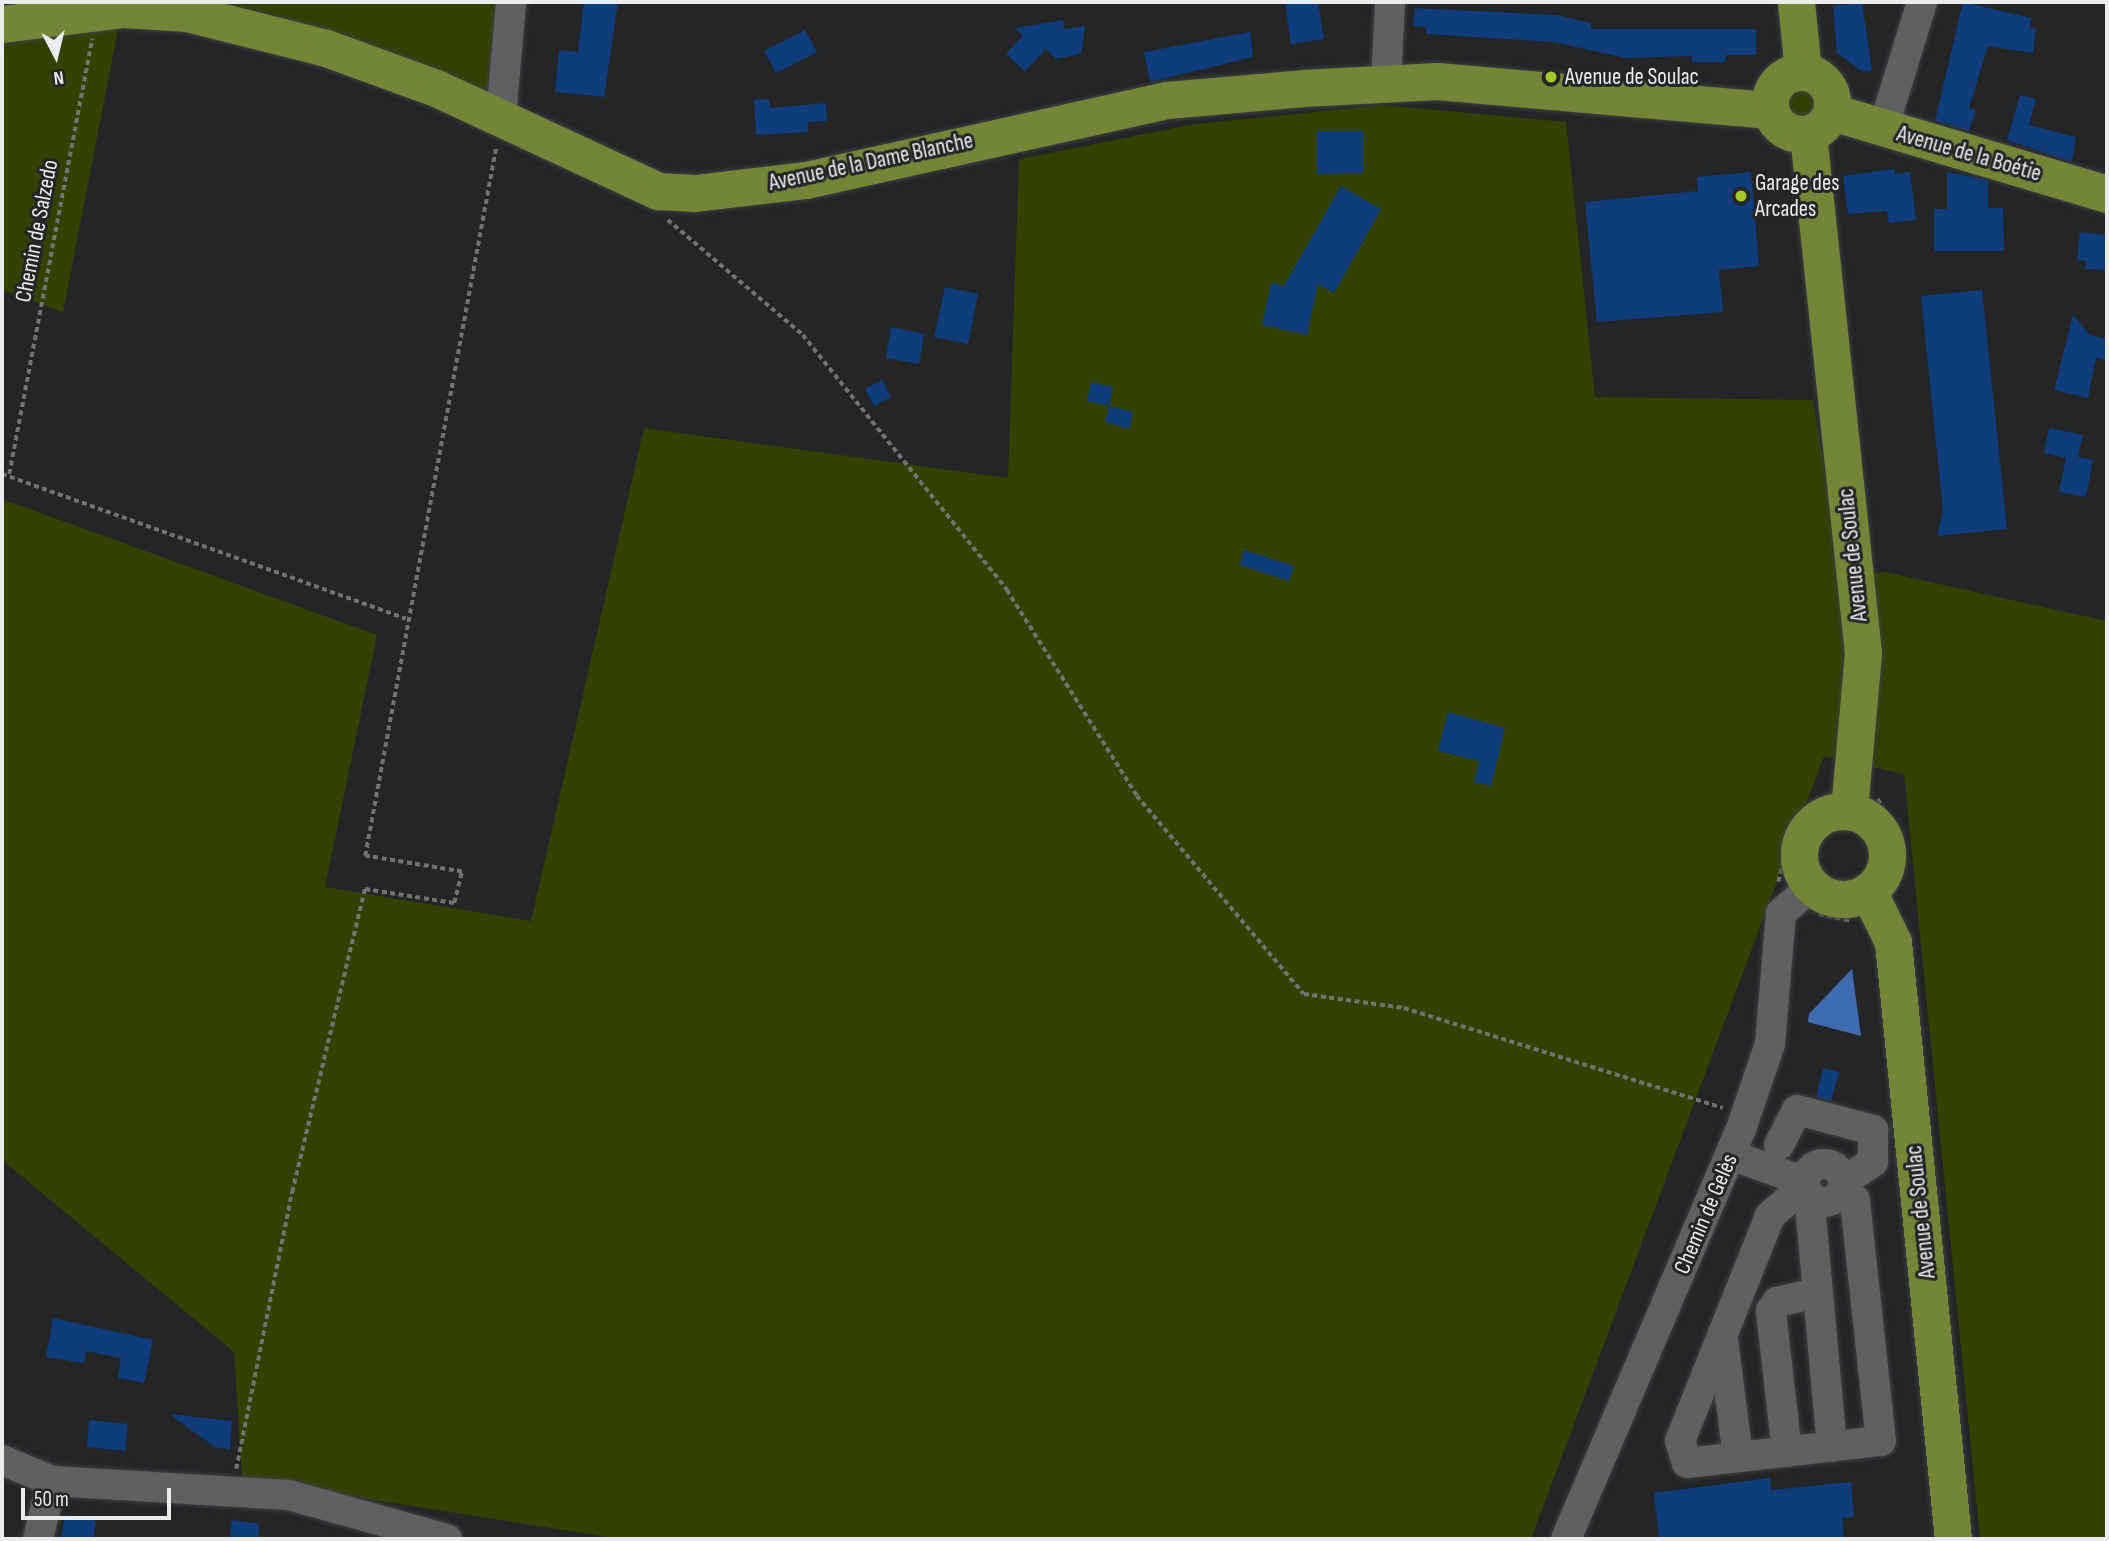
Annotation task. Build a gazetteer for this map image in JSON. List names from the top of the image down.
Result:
{
  "streets": {
    "main road": ["Avenue de la Boétie", "Avenue de la Dame Blanche", "Avenue de Soulac"],
    "street": ["Chemin de Gelès"],
    "path": ["Chemin de Salzedo"]
  },
  "crossings": [
    ["Avenue de la Boétie", "Avenue de la Dame Blanche"],
    ["Avenue de la Boétie", "Avenue de Soulac"],
    ["Avenue de la Dame Blanche", "Chemin de Salzedo"],
    ["Avenue de la Dame Blanche", "Avenue de Soulac"],
    ["Avenue de Soulac", "Chemin de Gelès"]
  ],
  "places": ["Avenue de Soulac", "Garage des Arcades"],
  "scale_bar": "50 m",
  "north": "bottom"
}
